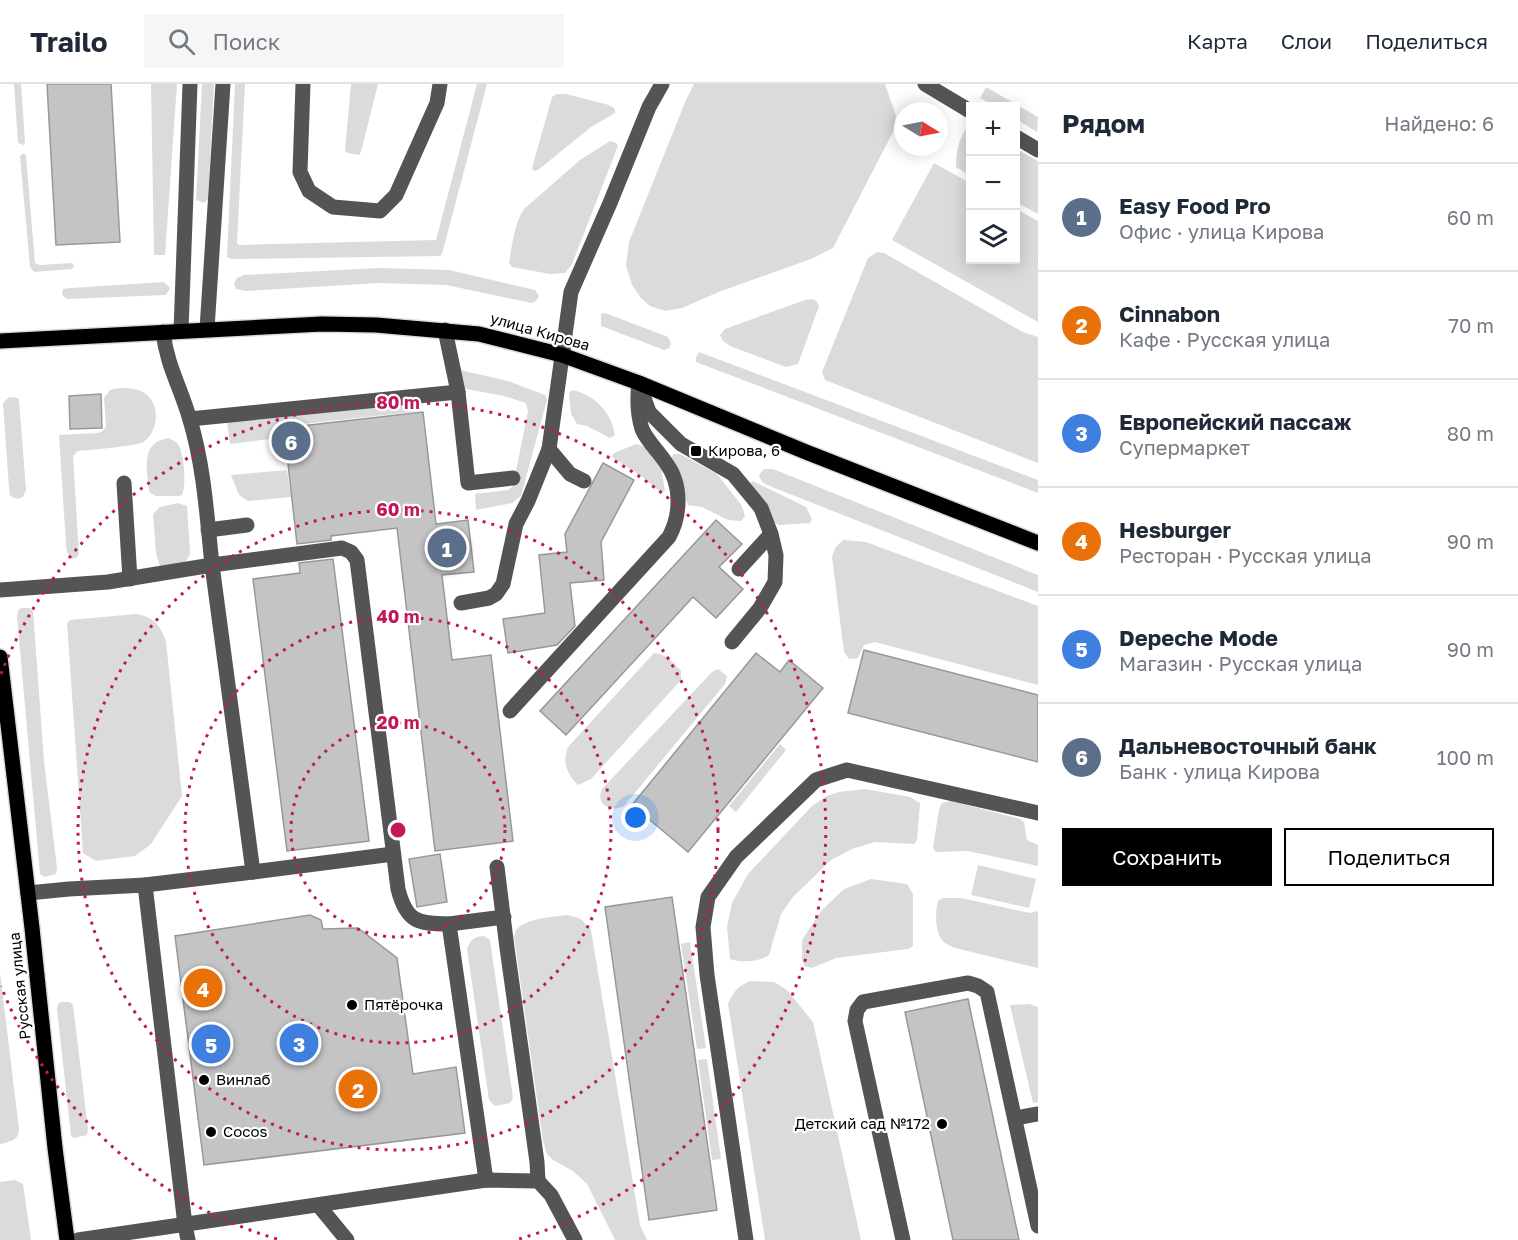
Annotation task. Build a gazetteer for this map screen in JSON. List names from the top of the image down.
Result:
{
  "streets": {
    "main road": ["улица Кирова", "Русская улица"]
  },
  "places": {
    "transit": ["Кирова, 6"],
    "other": [
      "Пятёрочка",
      "Винлаб",
      "Детский сад №172",
      "Cocos"
    ]
  },
  "north": "right",
  "page": {
    "header": "Trailo",
    "search": "Поиск",
    "nav": ["Карта", "Слои", "Поделиться"],
    "heading": ["Рядом", "Найдено: 6"],
    "map_buttons": ["+", "−"],
    "list": [
      {
        "mark": "1",
        "name": "Easy Food Pro",
        "note": "Офис · улица Кирова",
        "value": "60 m"
      },
      {
        "mark": "2",
        "name": "Cinnabon",
        "note": "Кафе · Русская улица",
        "value": "70 m"
      },
      {
        "mark": "3",
        "name": "Европейский пассаж",
        "note": "Супермаркет",
        "value": "80 m"
      },
      {
        "mark": "4",
        "name": "Hesburger",
        "note": "Ресторан · Русская улица",
        "value": "90 m"
      },
      {
        "mark": "5",
        "name": "Depeche Mode",
        "note": "Магазин · Русская улица",
        "value": "90 m"
      },
      {
        "mark": "6",
        "name": "Дальневосточный банк",
        "note": "Банк · улица Кирова",
        "value": "100 m"
      }
    ],
    "pins": [
      "6",
      "1",
      "4",
      "3",
      "5",
      "2"
    ],
    "buttons": ["Сохранить", "Поделиться"]
  },
  "rings": [
    "80 m",
    "60 m",
    "40 m",
    "20 m"
  ]
}
